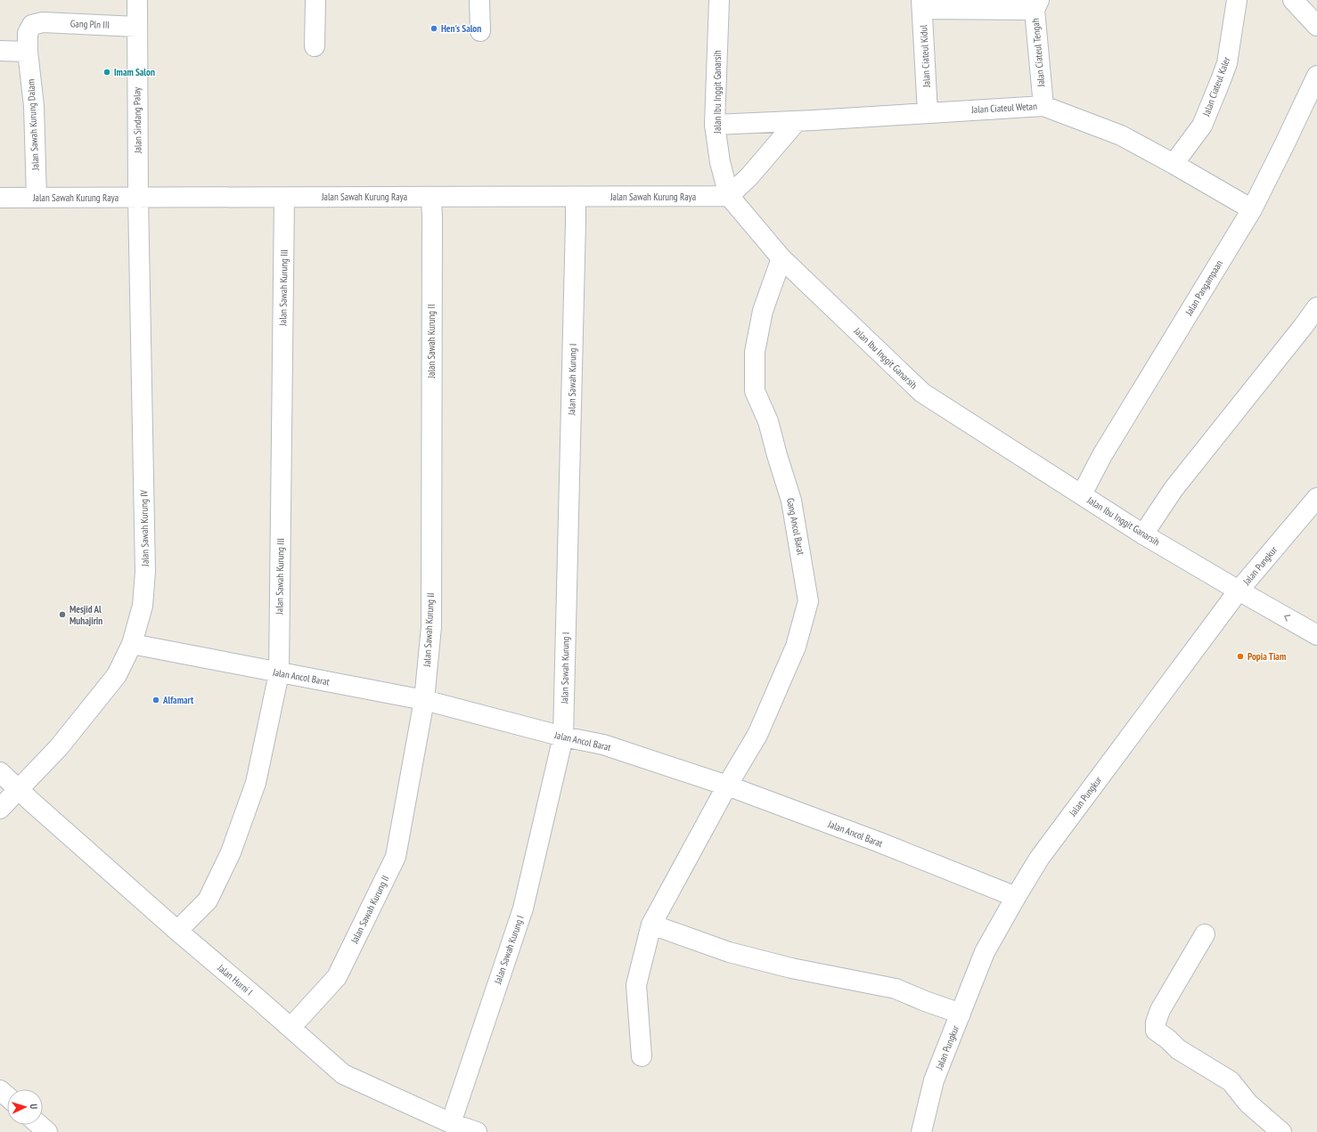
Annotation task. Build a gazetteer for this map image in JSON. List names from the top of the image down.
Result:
{
  "streets": {
    "street": [
      "Gang Pln III",
      "Jalan Ciateul Tengah",
      "Jalan Ciateul Kidul",
      "Jalan Ciateul Kaler",
      "Jalan Ibu Inggit Ganarsih",
      "Jalan Ciateul Wetan",
      "Jalan Sindang Palay",
      "Jalan Sawah Kurung Dalam",
      "Jalan Sawah Kurung Raya",
      "Jalan Sawah Kurung III",
      "Jalan Pangampaan",
      "Jalan Sawah Kurung II",
      "Jalan Sawah Kurung I",
      "Gang Ancol Barat",
      "Jalan Sawah Kurung IV",
      "Jalan Pungkur",
      "Jalan Ancol Barat",
      "Jalan Hurni I"
    ]
  },
  "crossings": [
    ["Gang Pln III", "Jalan Sindang Palay"],
    ["Gang Pln III", "Jalan Sawah Kurung Dalam"],
    ["Jalan Ciateul Tengah", "Jalan Ciateul Wetan"],
    ["Jalan Ciateul Kidul", "Jalan Ciateul Wetan"],
    ["Jalan Ciateul Kaler", "Jalan Ciateul Wetan"],
    ["Jalan Ibu Inggit Ganarsih", "Jalan Ciateul Wetan"],
    ["Jalan Ibu Inggit Ganarsih", "Jalan Sawah Kurung Raya"],
    ["Jalan Ibu Inggit Ganarsih", "Jalan Pangampaan"],
    ["Jalan Ibu Inggit Ganarsih", "Gang Ancol Barat"],
    ["Jalan Ibu Inggit Ganarsih", "Jalan Pungkur"],
    ["Jalan Ciateul Wetan", "Jalan Pangampaan"],
    ["Jalan Sindang Palay", "Jalan Sawah Kurung Raya"],
    ["Jalan Sindang Palay", "Jalan Sawah Kurung IV"],
    ["Jalan Sawah Kurung Dalam", "Jalan Sawah Kurung Raya"],
    ["Jalan Sawah Kurung Raya", "Jalan Sawah Kurung III"],
    ["Jalan Sawah Kurung Raya", "Jalan Sawah Kurung II"],
    ["Jalan Sawah Kurung Raya", "Jalan Sawah Kurung I"],
    ["Jalan Sawah Kurung Raya", "Jalan Sawah Kurung IV"],
    ["Jalan Sawah Kurung III", "Jalan Ancol Barat"],
    ["Jalan Sawah Kurung III", "Jalan Hurni I"],
    ["Jalan Sawah Kurung II", "Jalan Ancol Barat"],
    ["Jalan Sawah Kurung II", "Jalan Hurni I"],
    ["Jalan Sawah Kurung I", "Jalan Ancol Barat"],
    ["Jalan Sawah Kurung I", "Jalan Hurni I"],
    ["Gang Ancol Barat", "Jalan Ancol Barat"],
    ["Jalan Sawah Kurung IV", "Jalan Ancol Barat"],
    ["Jalan Sawah Kurung IV", "Jalan Hurni I"],
    ["Jalan Pungkur", "Jalan Ancol Barat"]
  ],
  "places": [
    "Hen's Salon",
    "Imam Salon",
    "Mesjid Al Muhajirin",
    "Popia Tiam",
    "Alfamart"
  ],
  "north": "right"
}
